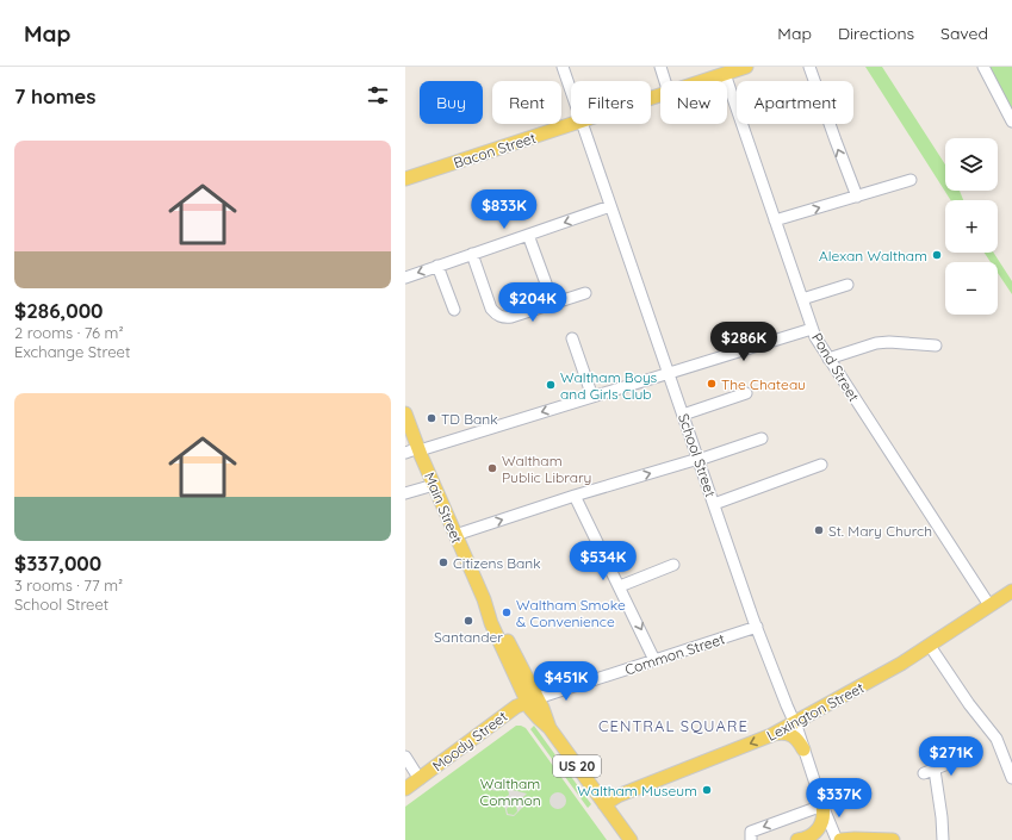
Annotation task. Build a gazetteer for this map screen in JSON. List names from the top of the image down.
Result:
{
  "streets": {
    "main road": [
      "Bacon Street",
      "Main Street",
      "Lexington Street",
      "Moody Street",
      "US 20"
    ],
    "street": ["Pond Street", "School Street", "Common Street"]
  },
  "crossings": [
    ["Bacon Street", "Pond Street"],
    ["Pond Street", "Lexington Street"],
    ["School Street", "Common Street"],
    ["School Street", "Lexington Street"],
    ["Main Street", "Common Street"],
    ["Main Street", "Lexington Street"],
    ["Main Street", "Moody Street"],
    ["Common Street", "Moody Street"]
  ],
  "one_way": ["Lexington Street"],
  "districts": ["CENTRAL SQUARE"],
  "parks": ["Waltham Common"],
  "places": [
    "Alexan Waltham",
    "The Chateau",
    "Waltham Boys and Girls Club",
    "TD Bank",
    "Waltham Public Library",
    "St. Mary Church",
    "Citizens Bank",
    "Waltham Smoke & Convenience",
    "Santander",
    "Waltham Museum"
  ],
  "page": {
    "header": "Map",
    "nav": ["Map", "Directions", "Saved"],
    "heading": "7 homes",
    "chip": [
      "Buy",
      "Rent",
      "Filters",
      "New",
      "Apartment"
    ],
    "list": [
      {
        "name": "$286,000",
        "note": "2 rooms · 76 m² · Exchange Street"
      },
      {
        "name": "$337,000",
        "note": "3 rooms · 77 m² · School Street"
      }
    ],
    "map_buttons": ["+", "−"],
    "price": [
      "$833K",
      "$204K",
      "$286K",
      "$534K",
      "$451K",
      "$271K",
      "$337K"
    ]
  }
}
